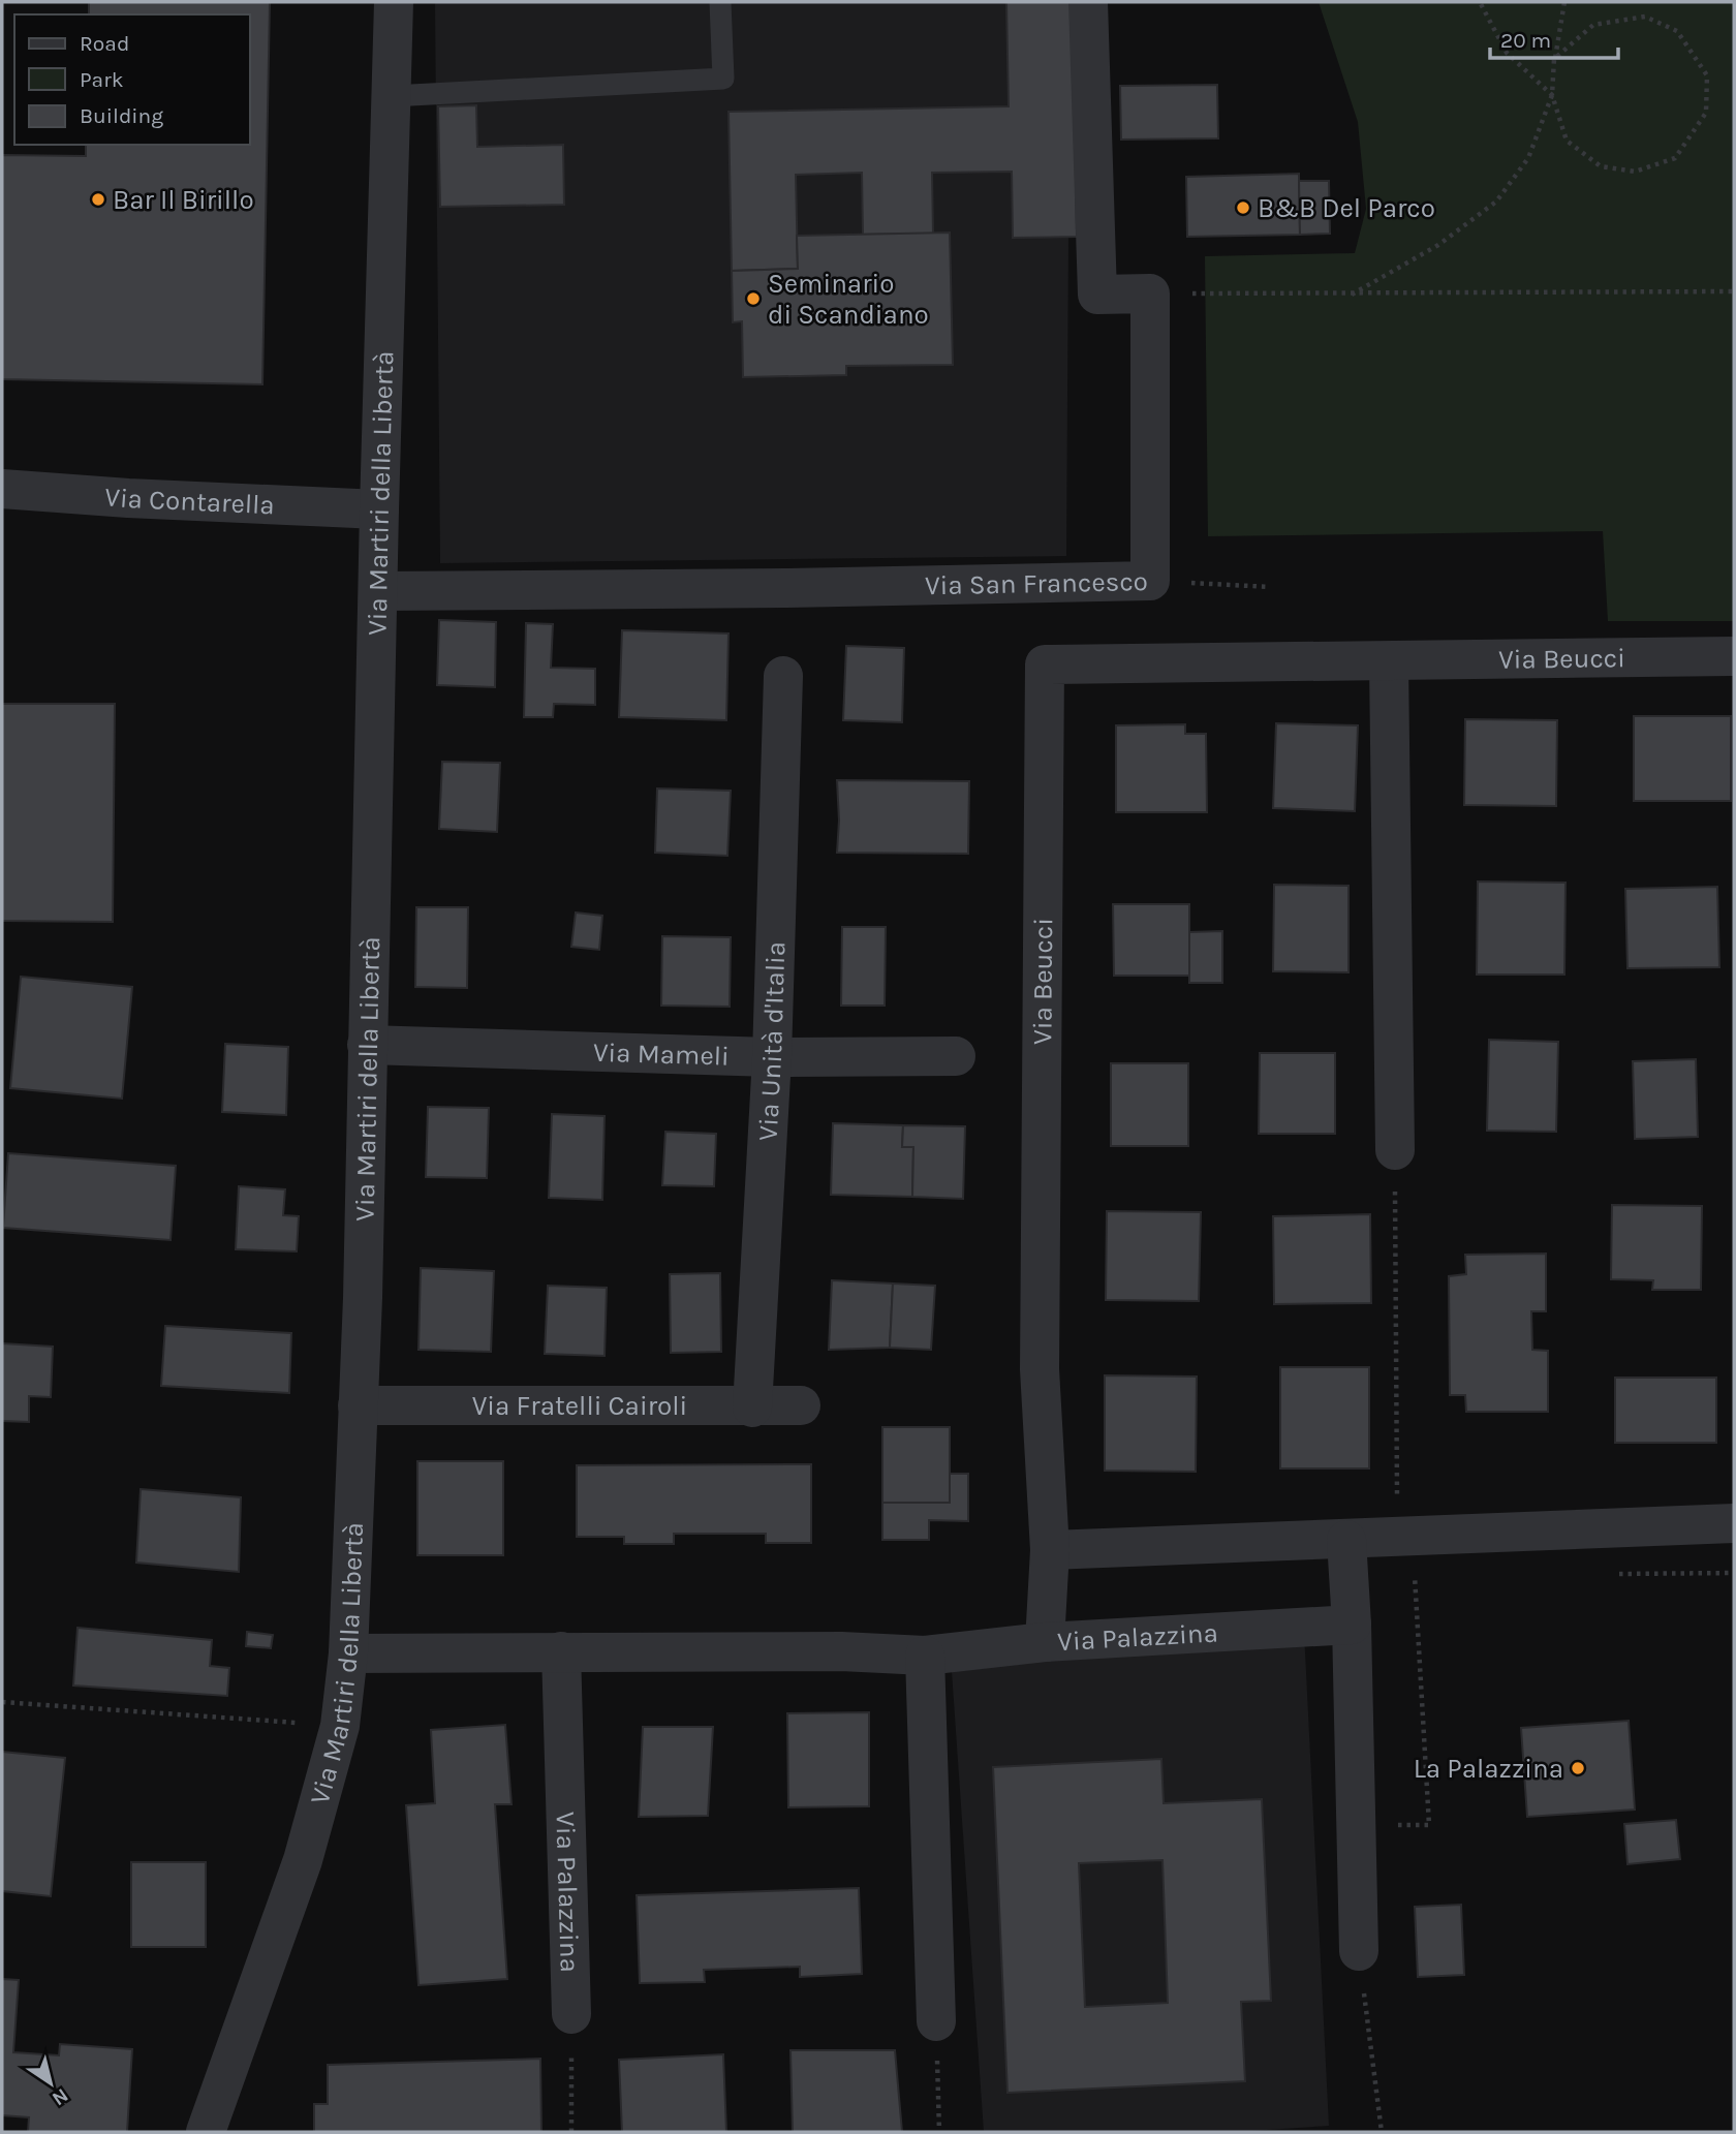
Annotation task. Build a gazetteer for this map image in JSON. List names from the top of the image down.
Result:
{
  "streets": {
    "street": [
      "Via Martiri della Libertà",
      "Via Contarella",
      "Via San Francesco",
      "Via Beucci",
      "Via Unità d'Italia",
      "Via Mameli",
      "Via Fratelli Cairoli",
      "Via Palazzina"
    ]
  },
  "crossings": [
    ["Via Martiri della Libertà", "Via Contarella"],
    ["Via Martiri della Libertà", "Via San Francesco"],
    ["Via Martiri della Libertà", "Via Mameli"],
    ["Via Martiri della Libertà", "Via Fratelli Cairoli"],
    ["Via Martiri della Libertà", "Via Palazzina"],
    ["Via Beucci", "Via Palazzina"],
    ["Via Unità d'Italia", "Via Mameli"],
    ["Via Unità d'Italia", "Via Fratelli Cairoli"]
  ],
  "places": [
    "Bar Il Birillo",
    "B&B Del Parco",
    "Seminario di Scandiano",
    "La Palazzina"
  ],
  "legend": ["Road", "Park", "Building"],
  "scale_bar": "20 m",
  "north": "bottom right"
}
